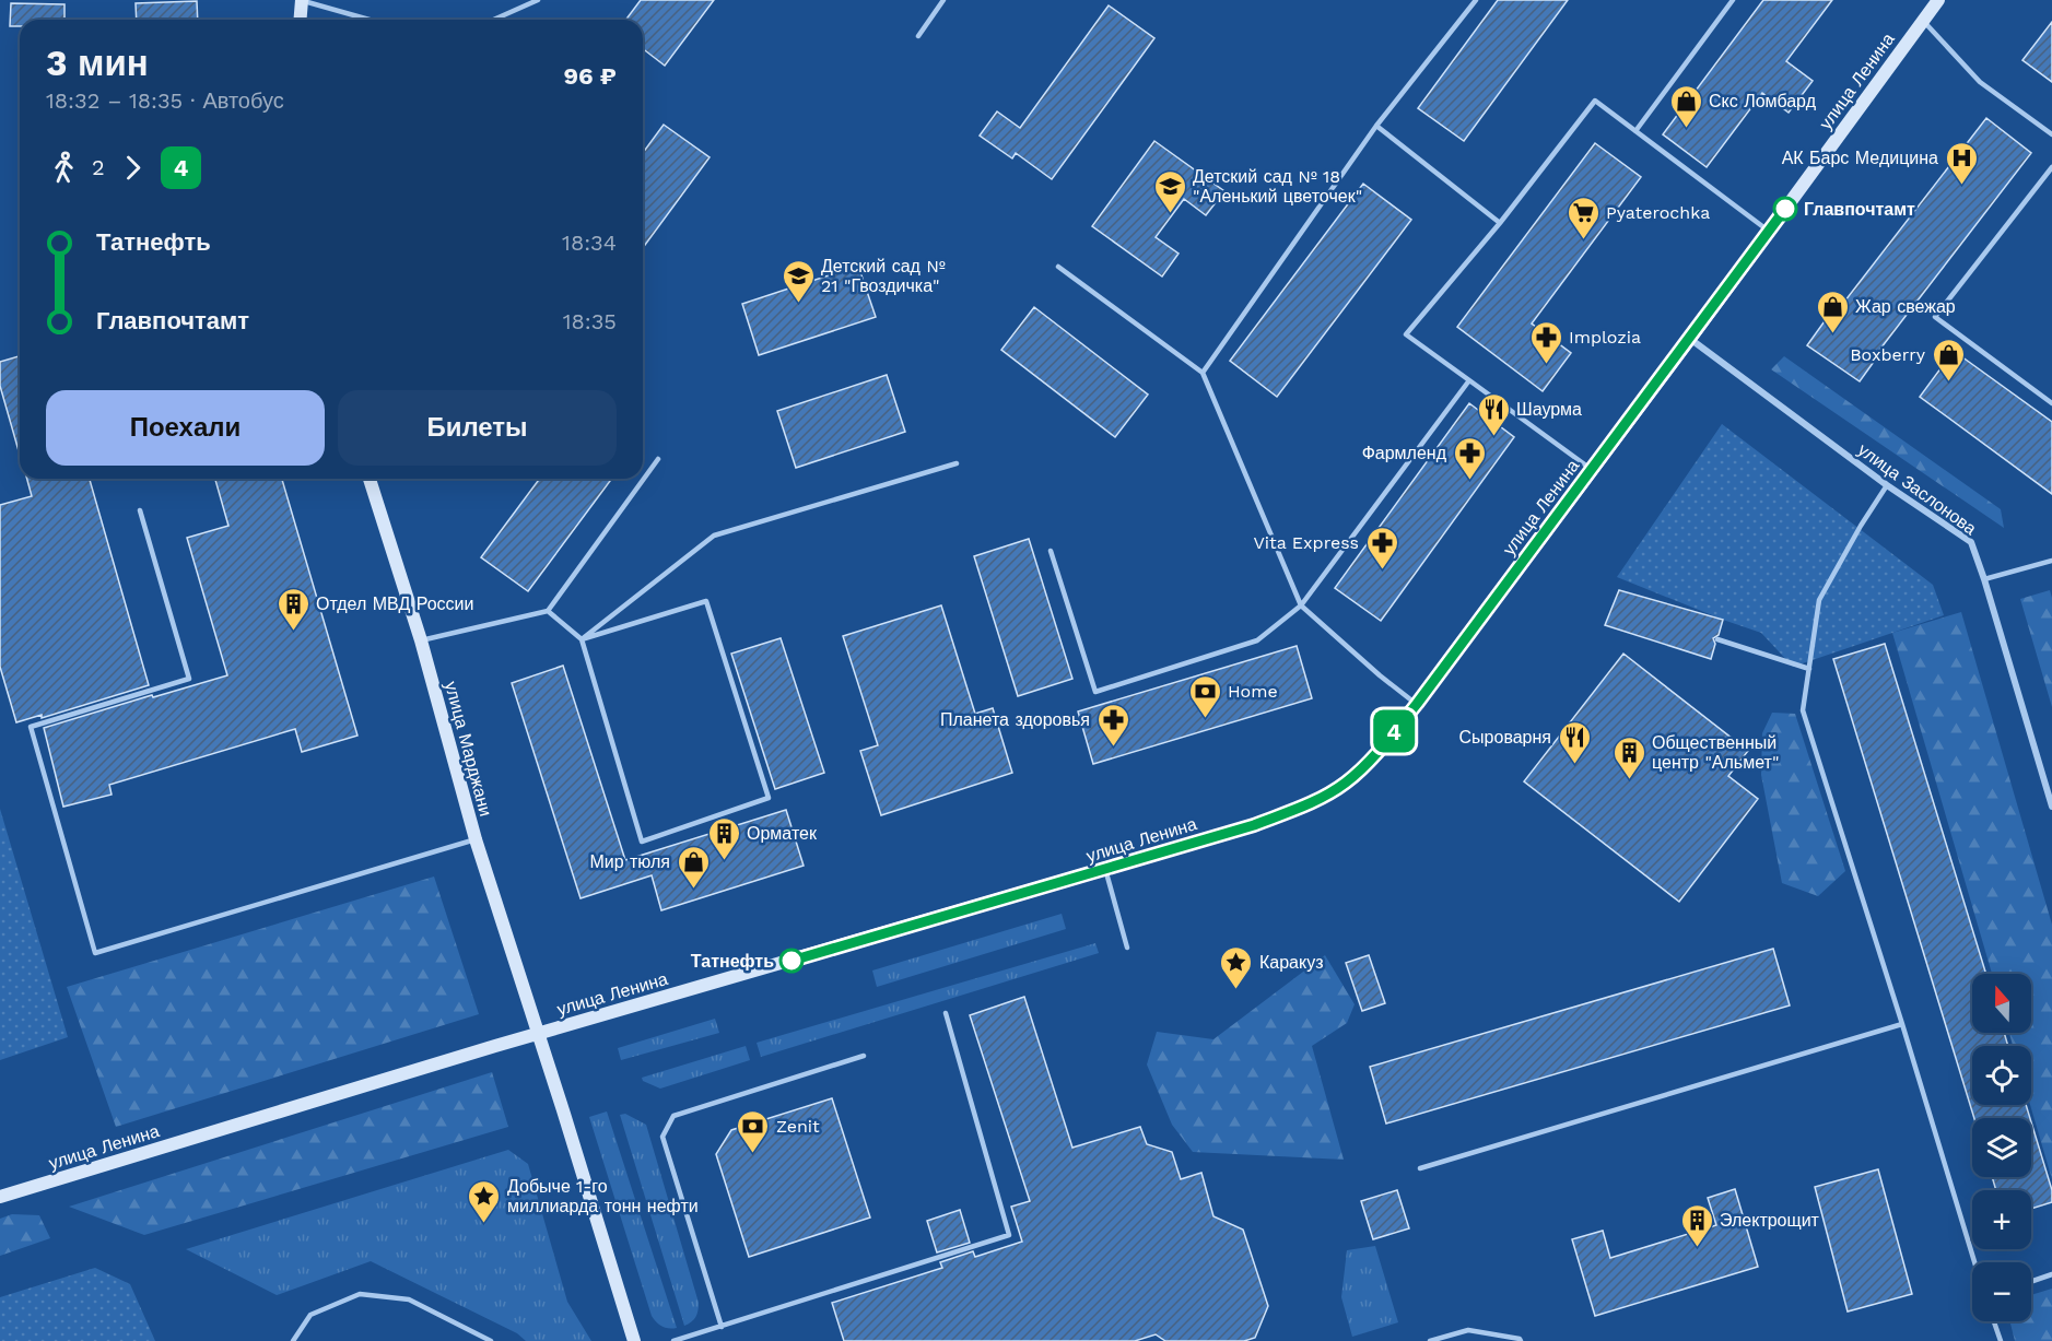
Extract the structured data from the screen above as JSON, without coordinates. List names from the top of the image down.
{
  "streets": {
    "main road": ["улица Ленина", "улица Марджани"],
    "street": ["улица Заслонова"]
  },
  "crossings": [
    ["улица Ленина", "улица Заслонова"],
    ["улица Ленина", "улица Марджани"]
  ],
  "places": {
    "shop": [
      "Скс Ломбард",
      "Жар свежар",
      "Boxberry",
      "Мир тюля"
    ],
    "hospital": ["АК Барс Медицина"],
    "other": ["Главпочтамт", "Татнефть"],
    "school or university": ["Детский сад № 18 \"Аленький цветочек\"", "Детский сад № 21 \"Гвоздичка\""],
    "supermarket": ["Pyaterochka"],
    "pharmacy": [
      "Implozia",
      "Фармленд",
      "Vita Express",
      "Планета здоровья"
    ],
    "restaurant": ["Шаурма", "Сыроварня"],
    "building": [
      "Отдел МВД России",
      "Общественный центр \"Альмет\"",
      "Орматек",
      "Электрощит"
    ],
    "bank": ["Home", "Zenit"],
    "place": ["Каракуз", "Добыче 1-го миллиарда тонн нефти"]
  },
  "lines": ["bus line 4"],
  "north": "top",
  "page": {
    "on_map": "4",
    "heading": ["3 мин", "18:32 – 18:35 · Автобус", "96 ₽"],
    "legs": ["2", "4"],
    "list": [
      {
        "name": "Татнефть",
        "value": "18:34"
      },
      {
        "name": "Главпочтамт",
        "value": "18:35"
      }
    ],
    "buttons": ["Поехали", "Билеты"],
    "map_buttons": ["+", "−"]
  }
}
